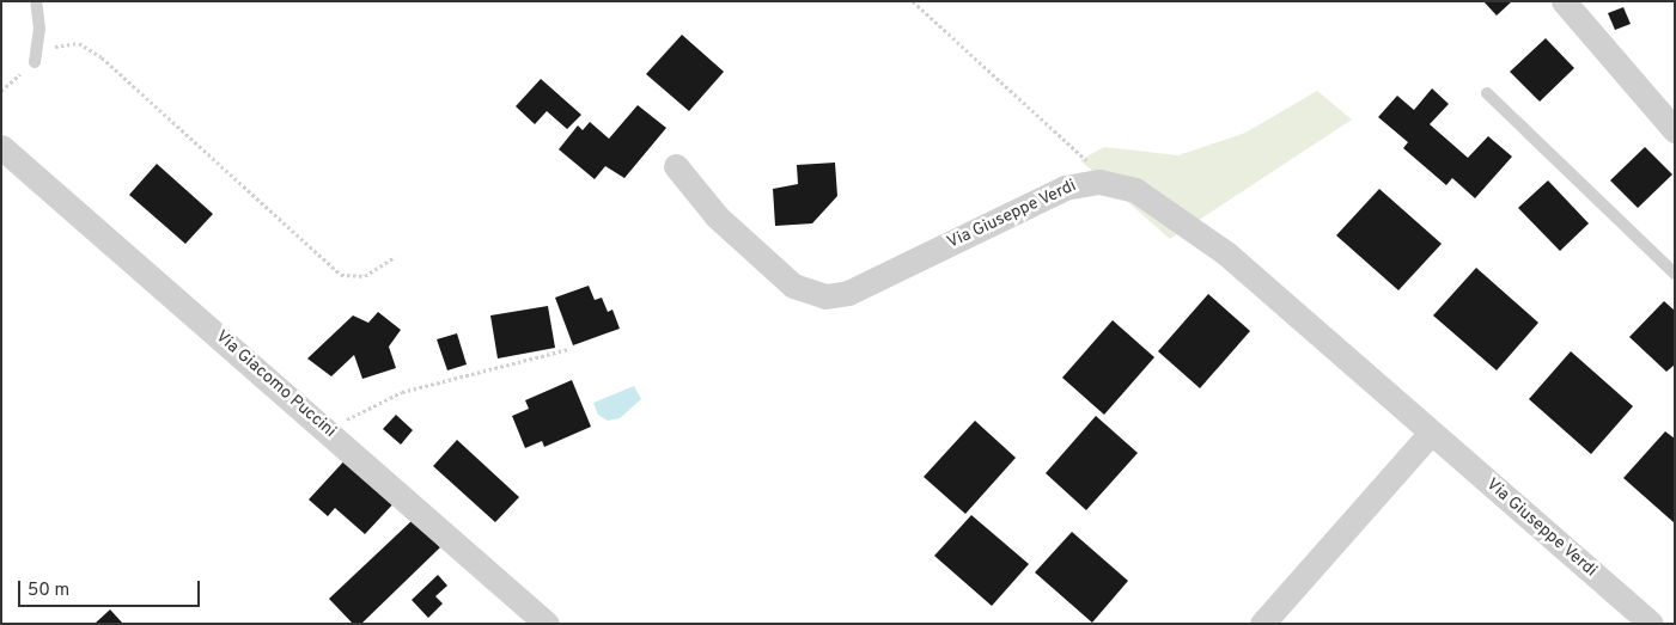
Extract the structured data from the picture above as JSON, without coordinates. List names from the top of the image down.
{
  "streets": {
    "street": ["Via Giuseppe Verdi", "Via Giacomo Puccini"]
  },
  "scale_bar": "50 m"
}
